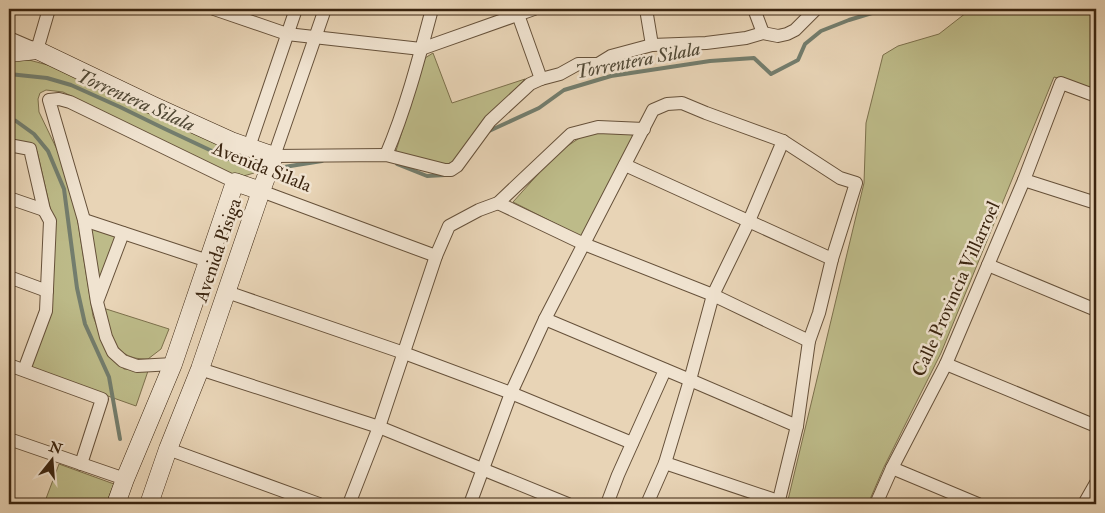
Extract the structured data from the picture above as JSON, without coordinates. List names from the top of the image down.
{
  "streets": {
    "street": ["Avenida Silala", "Avenida Pisiga", "Calle Provincia Villarroel"]
  },
  "crossings": [
    ["Avenida Silala", "Avenida Pisiga"]
  ],
  "water": ["Torrentera Silala"],
  "north": "top"
}
